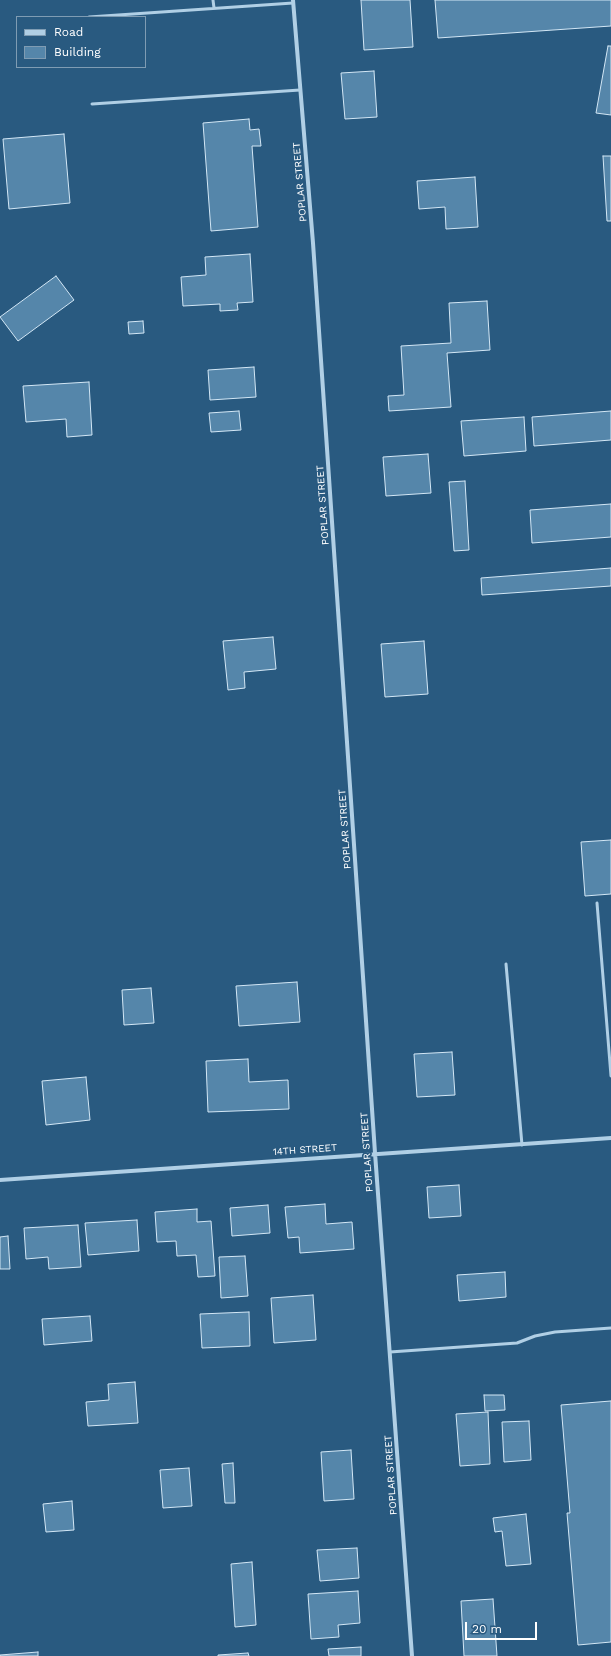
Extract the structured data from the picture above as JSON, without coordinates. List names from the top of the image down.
{
  "streets": {
    "street": ["POPLAR STREET", "14TH STREET"]
  },
  "crossings": [
    ["POPLAR STREET", "14TH STREET"]
  ],
  "legend": ["Road", "Building"],
  "scale_bar": "20 m"
}
